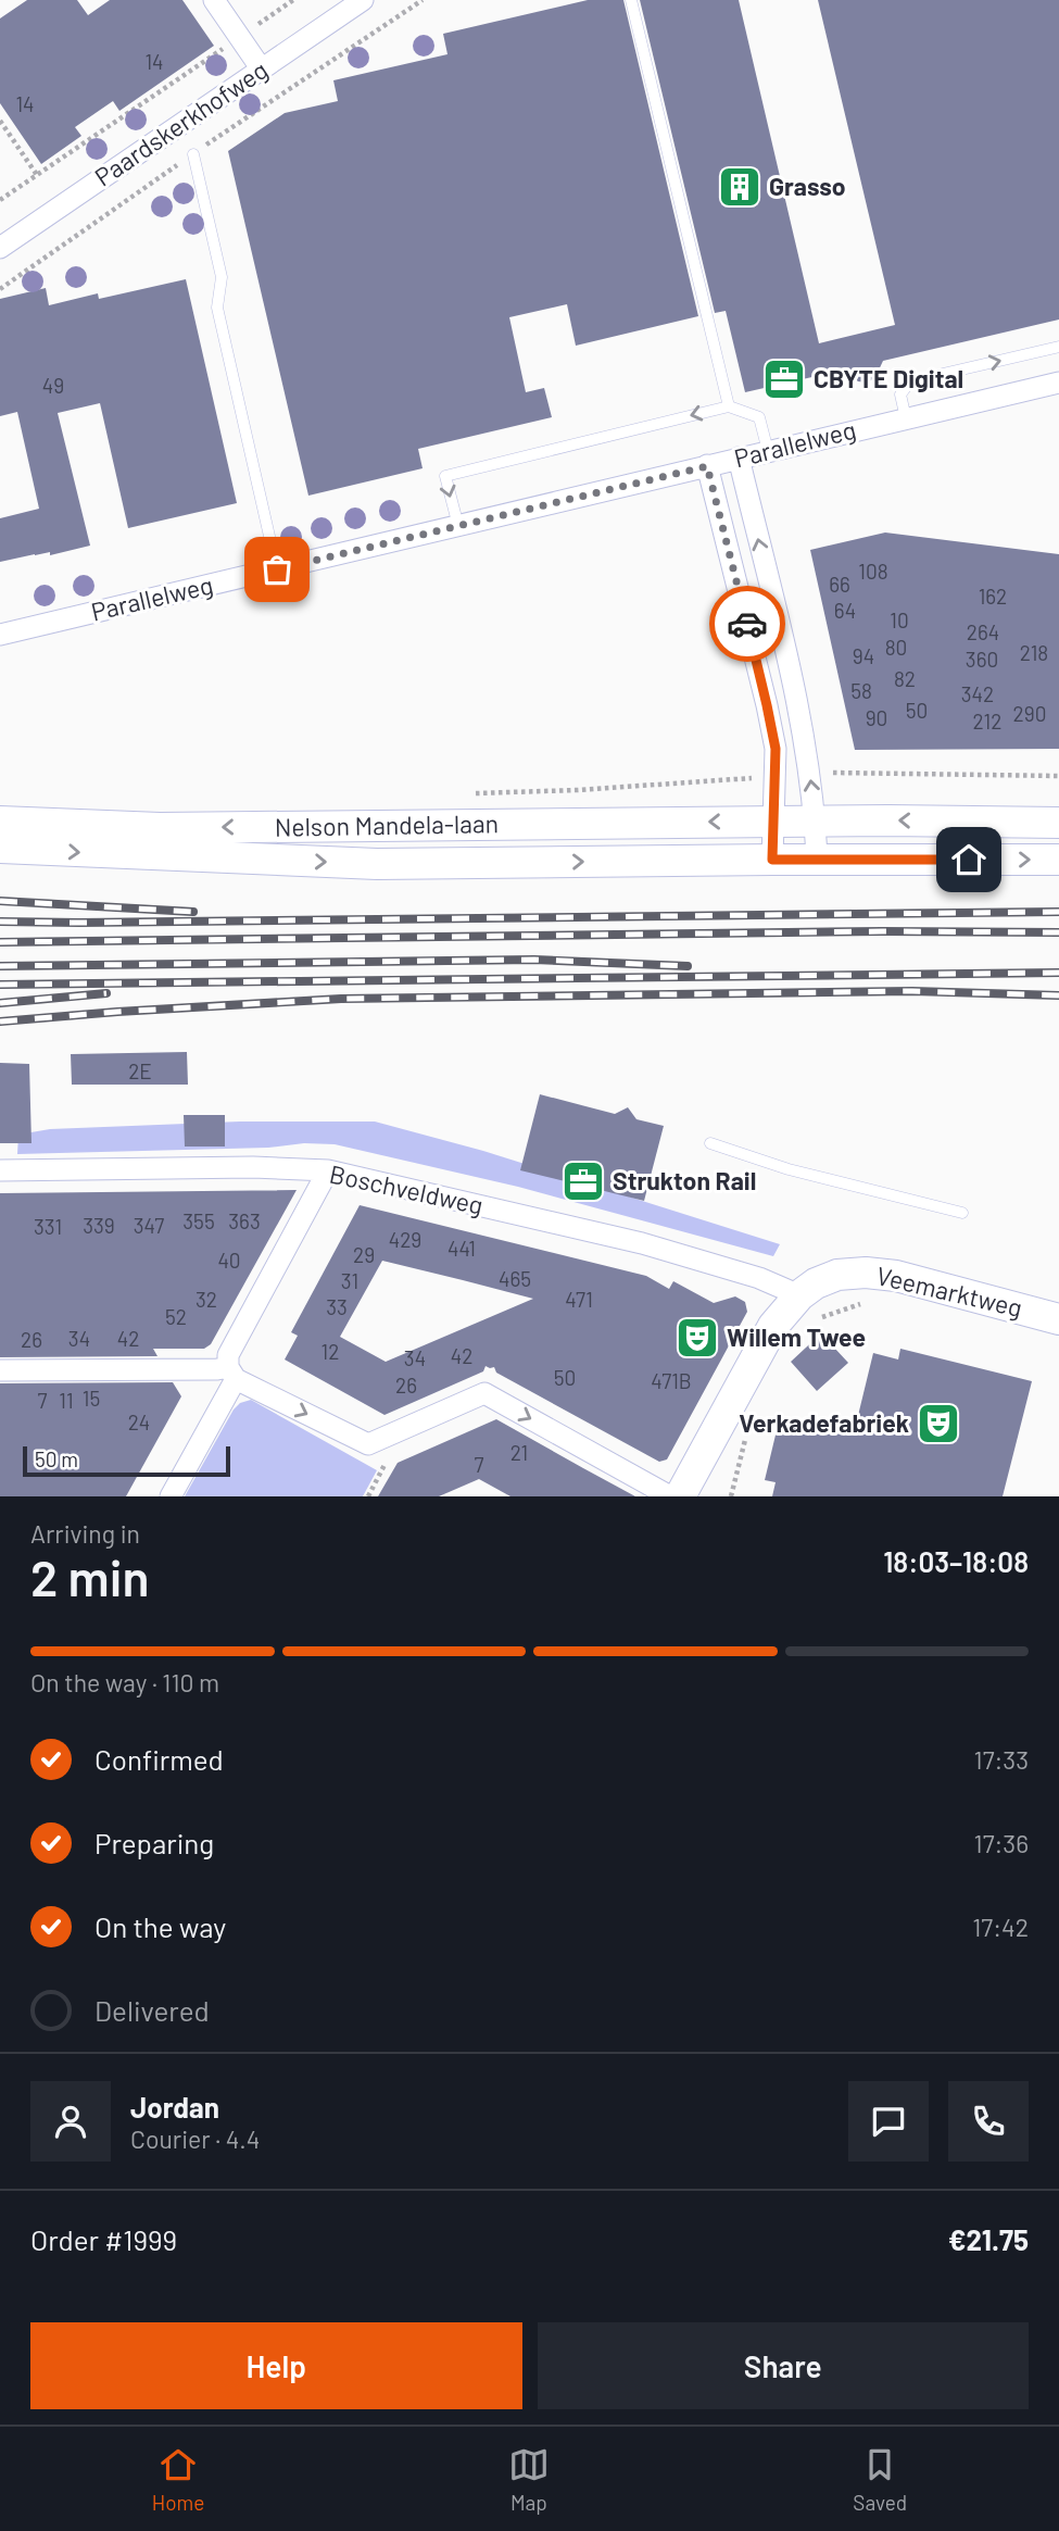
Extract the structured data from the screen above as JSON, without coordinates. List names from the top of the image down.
{
  "streets": {
    "main road": ["Nelson Mandela-laan", "Veemarktweg"],
    "street": ["Paardskerkhofweg", "Parallelweg", "Boschveldweg"]
  },
  "crossings": [
    ["Boschveldweg", "Veemarktweg"]
  ],
  "places": {
    "building": ["Grasso"],
    "office": ["CBYTE Digital", "Strukton Rail"],
    "theatre": ["Willem Twee", "Verkadefabriek"]
  },
  "house_numbers": [
    "14",
    "14",
    "49",
    "108",
    "66",
    "162",
    "64",
    "10",
    "264",
    "80",
    "218",
    "94",
    "360",
    "82",
    "58",
    "342",
    "50",
    "290",
    "90",
    "212",
    "2E",
    "355",
    "363",
    "339",
    "347",
    "331",
    "429",
    "441",
    "29",
    "40",
    "465",
    "31",
    "32",
    "471",
    "33",
    "52",
    "34",
    "42",
    "26",
    "12",
    "42",
    "34",
    "50",
    "471B",
    "26",
    "15",
    "7",
    "11",
    "24",
    "21",
    "7"
  ],
  "scale_bar": "50 m",
  "page": {
    "scale": "50 m",
    "heading": ["2 min", "Arriving in", "18:03–18:08"],
    "panel": [
      "Jordan",
      "Courier · 4.4",
      "Order #1999",
      "€21.75"
    ],
    "bar": "On the way · 110 m",
    "list": [
      ["Confirmed", "17:33"],
      ["Preparing", "17:36"],
      ["On the way", "17:42"],
      "Delivered"
    ],
    "buttons": ["Help", "Share"],
    "tabs": ["Home", "Map", "Saved"]
  }
}
